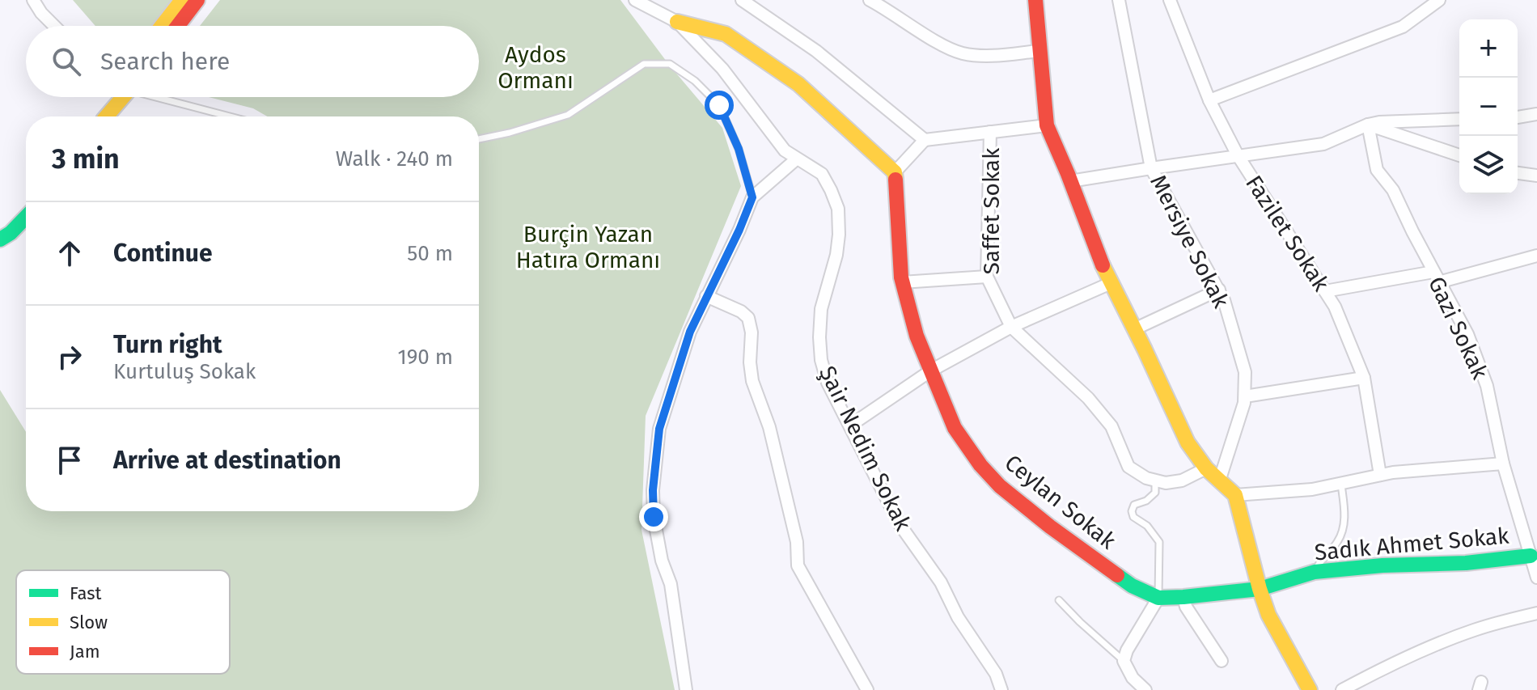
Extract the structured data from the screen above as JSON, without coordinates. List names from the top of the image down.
{
  "streets": {
    "street": [
      "Saffet Sokak",
      "Fazilet Sokak",
      "Mersiye Sokak",
      "Gazi Sokak",
      "Şair Nedim Sokak",
      "Ceylan Sokak",
      "Sadık Ahmet Sokak"
    ]
  },
  "crossings": [
    ["Gazi Sokak", "Sadık Ahmet Sokak"],
    ["Ceylan Sokak", "Sadık Ahmet Sokak"]
  ],
  "parks": ["Aydos Ormanı", "Burçin Yazan Hatıra Ormanı"],
  "legend": ["Fast", "Slow", "Jam"],
  "page": {
    "map_buttons": ["+", "−"],
    "search": "Search here",
    "heading": ["3 min", "Walk · 240 m"],
    "list": [
      ["Continue", "50 m"],
      ["Turn right", "Kurtuluş Sokak", "190 m"],
      "Arrive at destination"
    ]
  }
}
